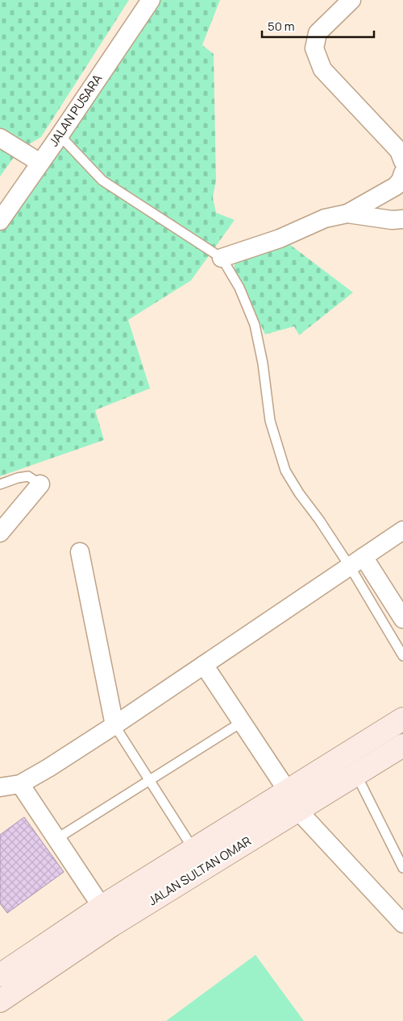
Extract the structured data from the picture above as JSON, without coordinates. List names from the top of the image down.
{
  "streets": {
    "main road": ["JALAN SULTAN OMAR"],
    "street": ["JALAN PUSARA"]
  },
  "scale_bar": "50 m"
}
